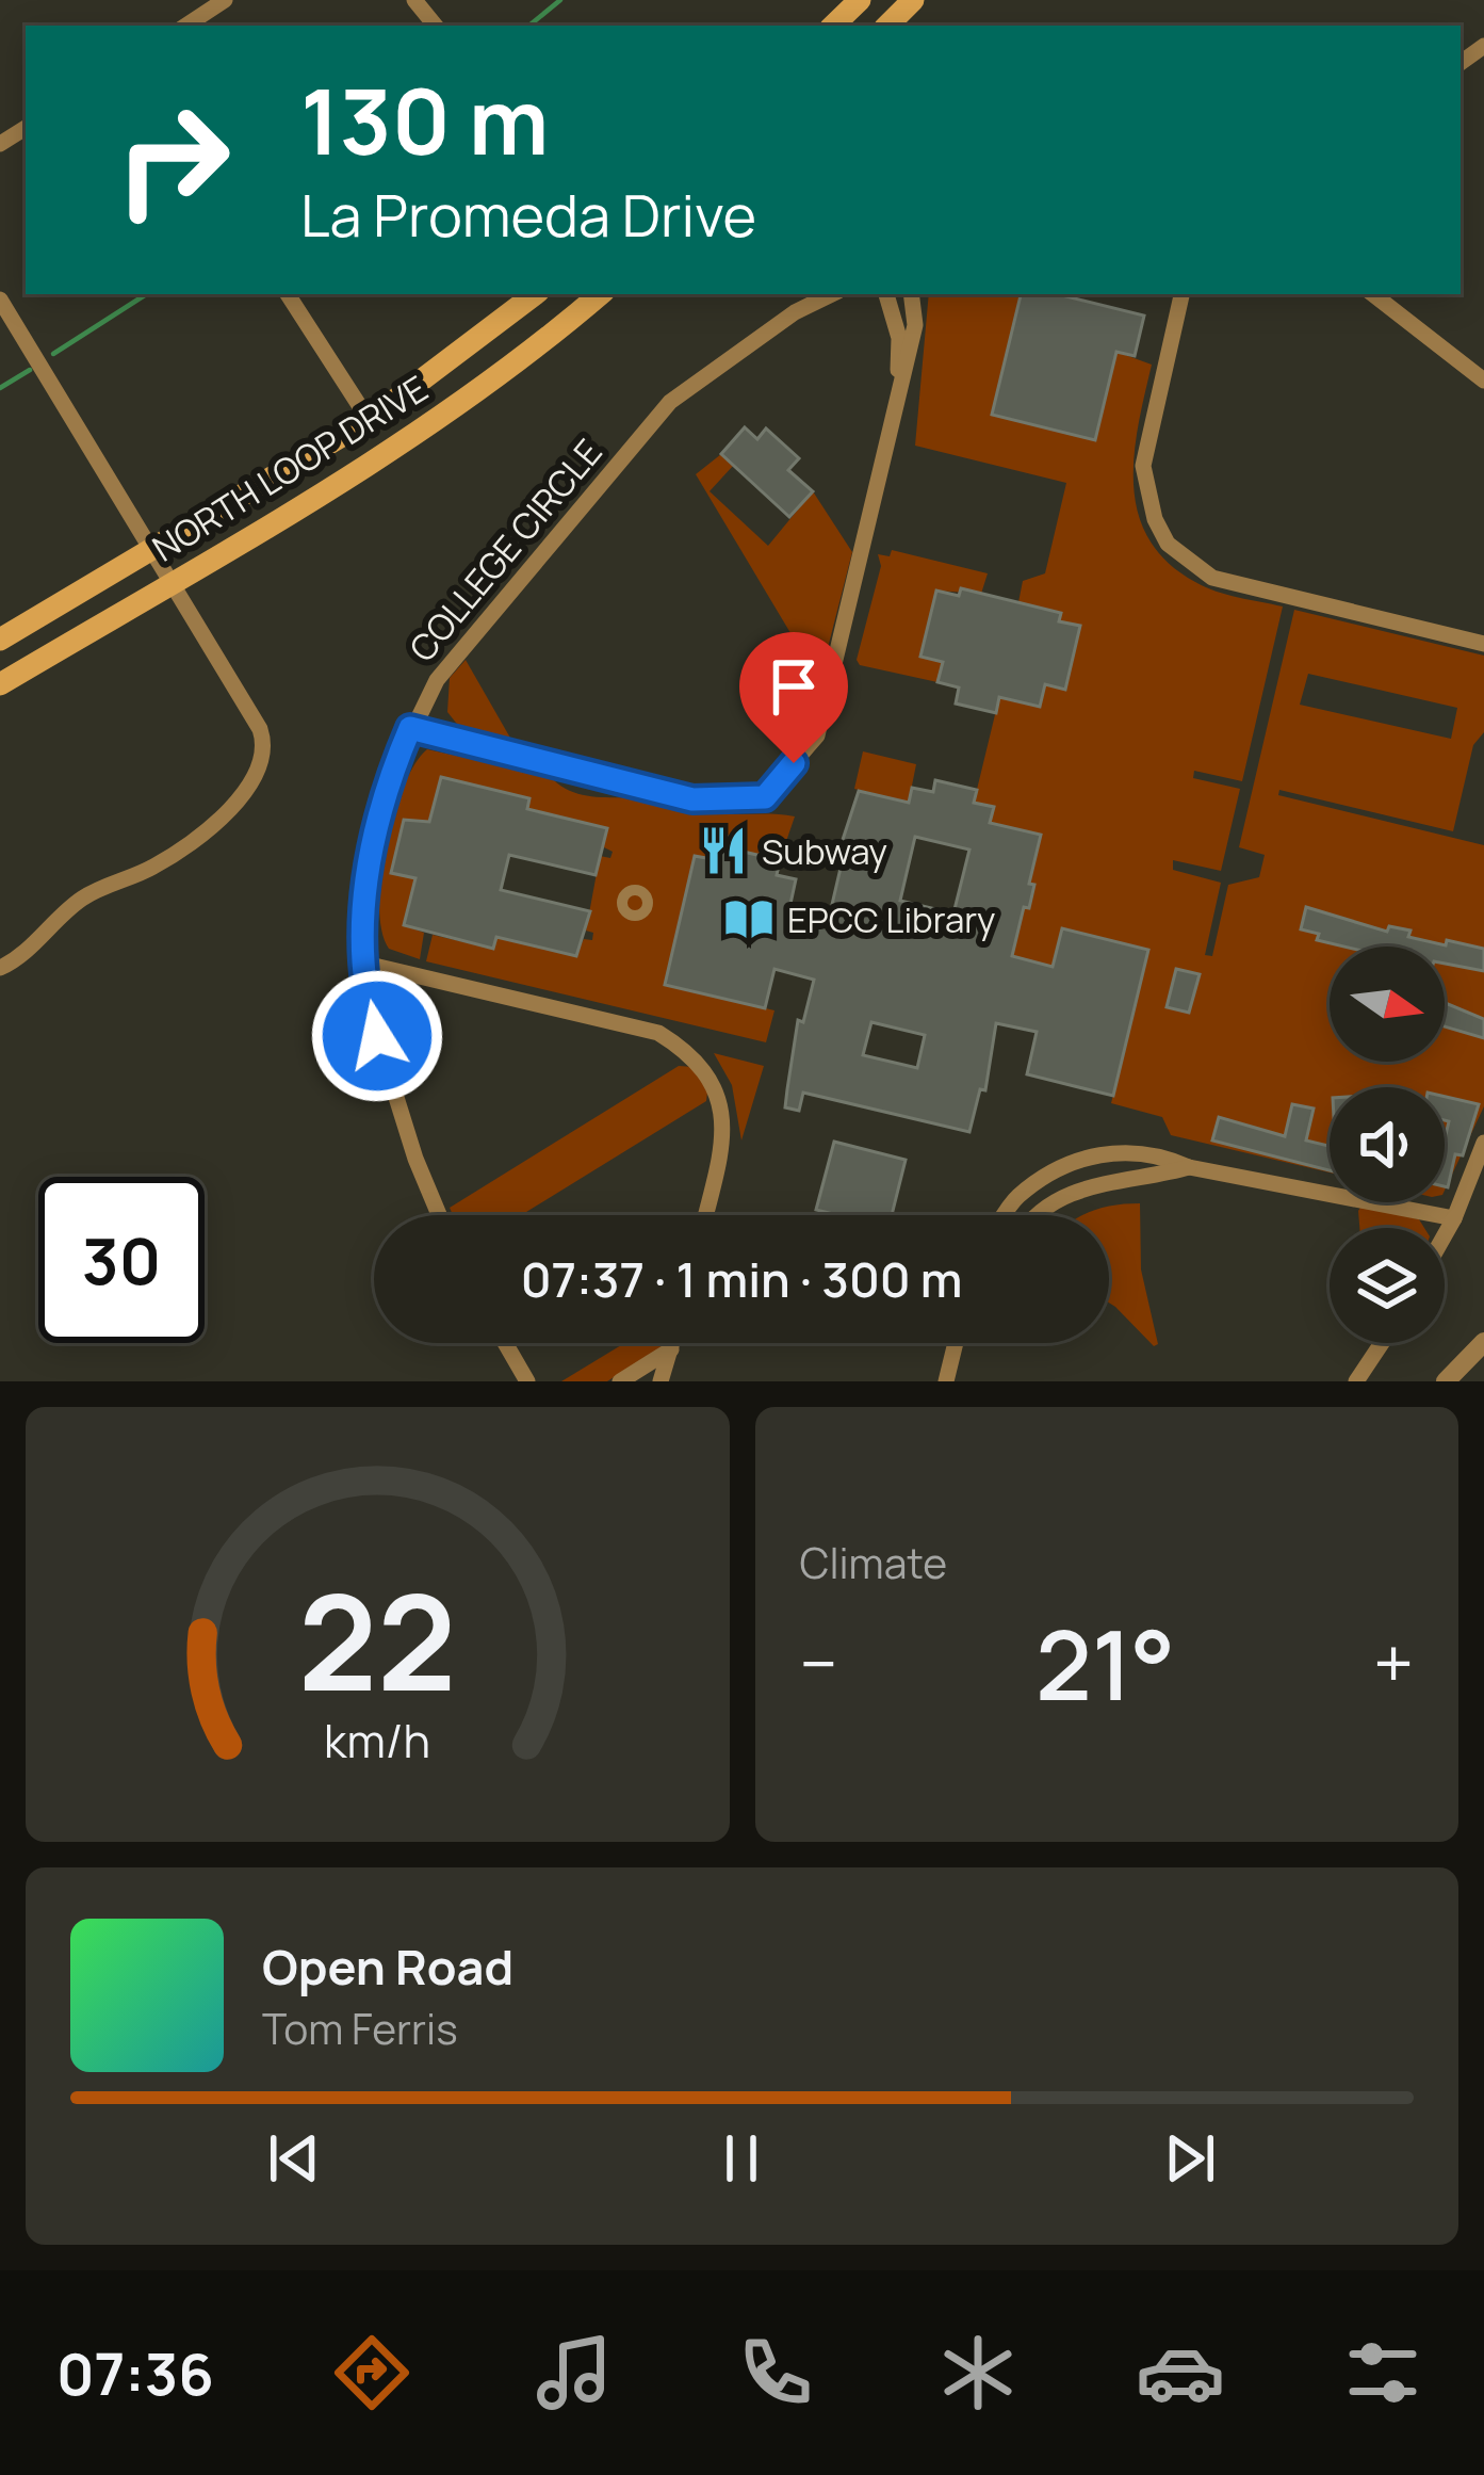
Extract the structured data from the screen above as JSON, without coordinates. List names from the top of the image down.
{
  "streets": {
    "main road": ["NORTH LOOP DRIVE"],
    "street": ["COLLEGE CIRCLE"]
  },
  "places": {
    "restaurant": ["Subway"],
    "library": ["EPCC Library"]
  },
  "north": "right",
  "page": {
    "turn": ["130 m", "La Promeda Drive"],
    "limit": "30",
    "trip": "07:37 · 1 min · 300 m",
    "tile": "Climate",
    "heat": ["−", "21°", "+"],
    "song": ["Open Road", "Tom Ferris"],
    "tabs": "07:36",
    "gauge": ["22", "km/h"]
  }
}
